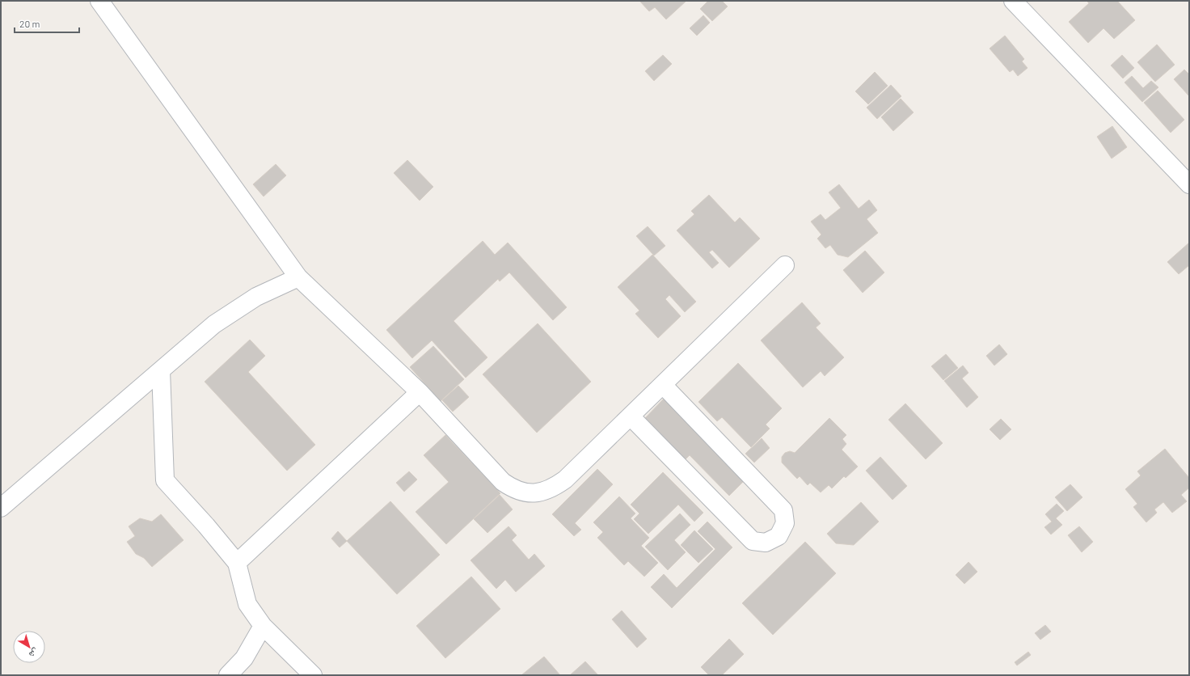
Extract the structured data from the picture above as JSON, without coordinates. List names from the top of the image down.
{
  "scale_bar": "20 m",
  "north": "bottom right"
}
